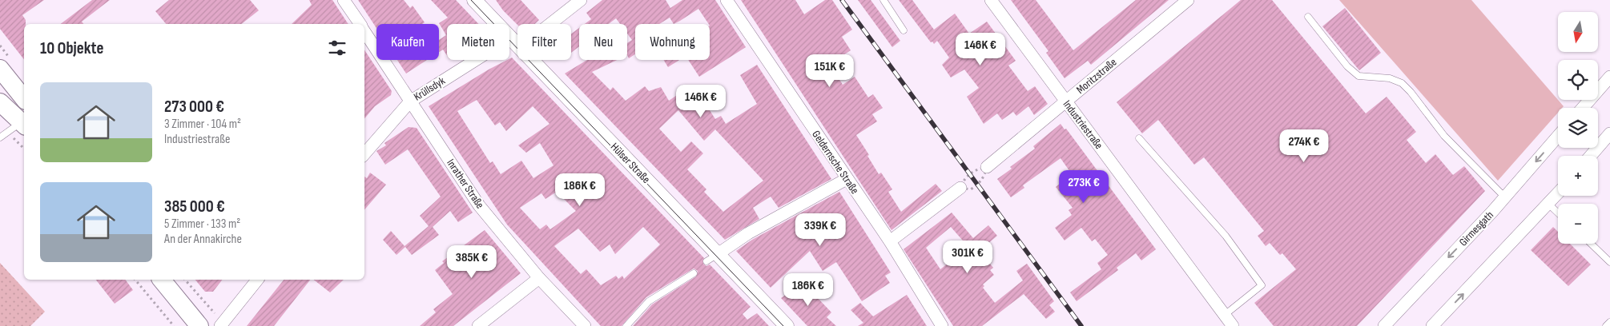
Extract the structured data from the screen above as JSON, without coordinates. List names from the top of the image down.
{
  "streets": {
    "street": [
      "Moritzstraße",
      "Krüllsdyk",
      "Industriestraße",
      "Geldernsche Straße",
      "Hülser Straße",
      "Inrather Straße",
      "Girmesgath"
    ]
  },
  "crossings": [
    ["Moritzstraße", "Industriestraße"],
    ["Krüllsdyk", "Hülser Straße"],
    ["Krüllsdyk", "Inrather Straße"]
  ],
  "north": "bottom",
  "page": {
    "map_buttons": ["+", "−"],
    "chip": [
      "Kaufen",
      "Mieten",
      "Filter",
      "Neu",
      "Wohnung"
    ],
    "heading": "10 Objekte",
    "price": [
      "146K €",
      "151K €",
      "146K €",
      "274K €",
      "273K €",
      "186K €",
      "339K €",
      "301K €",
      "385K €",
      "186K €"
    ],
    "list": [
      {
        "name": "273 000 €",
        "note": "3 Zimmer · 104 m² · Industriestraße"
      },
      {
        "name": "385 000 €",
        "note": "5 Zimmer · 133 m² · An der Annakirche"
      }
    ]
  }
}
